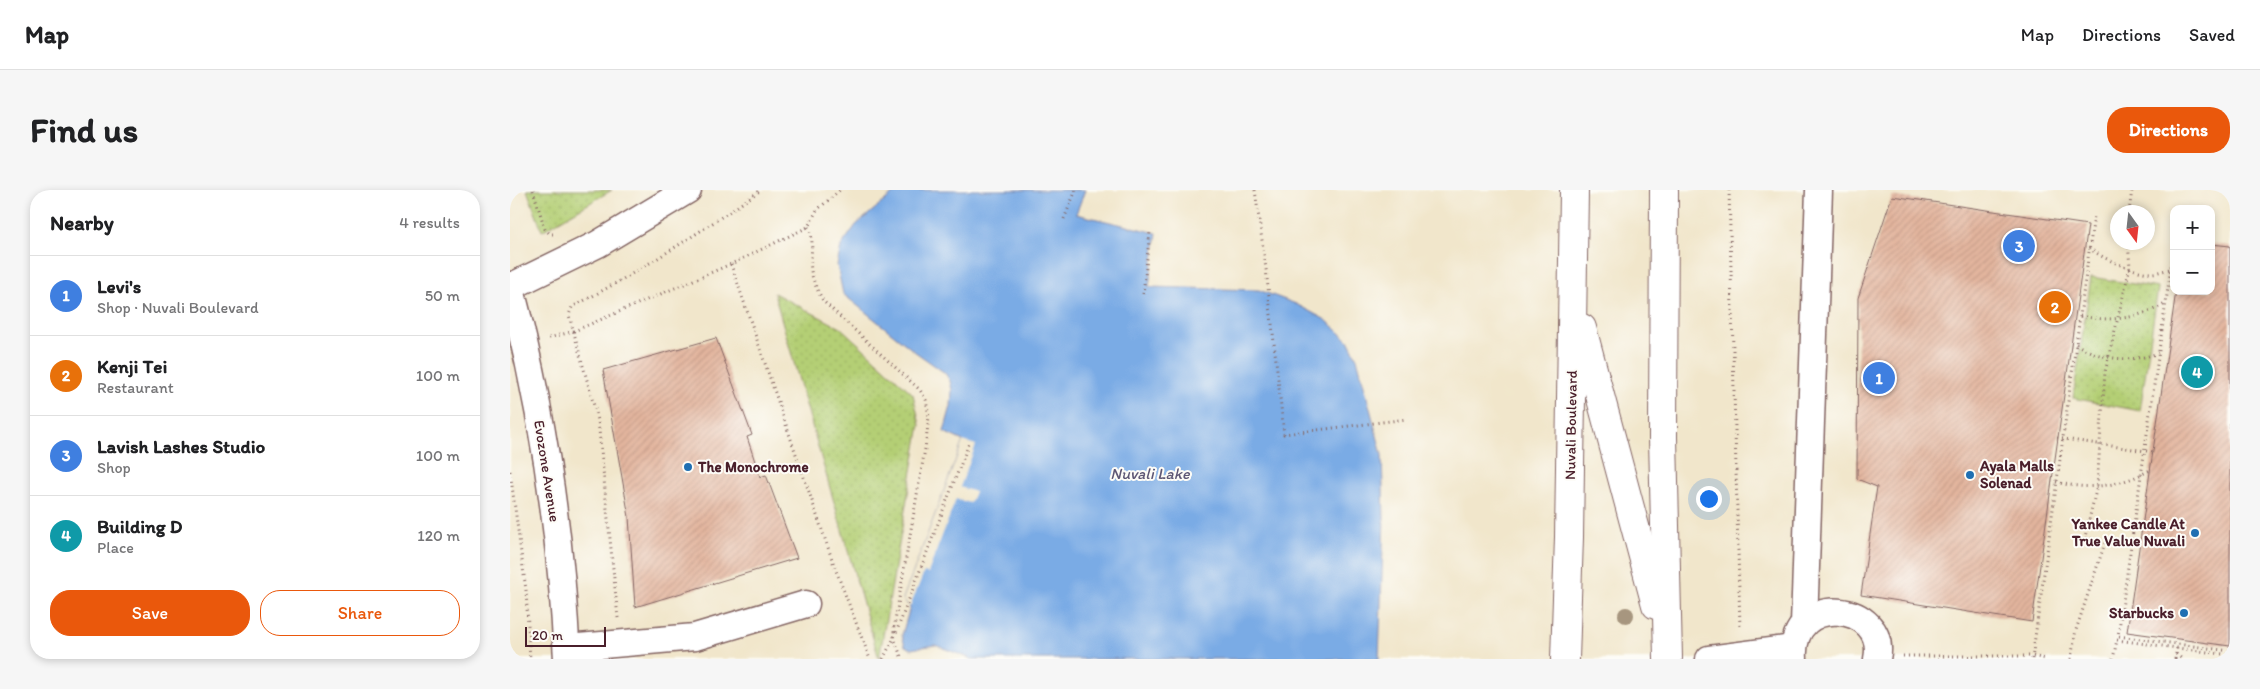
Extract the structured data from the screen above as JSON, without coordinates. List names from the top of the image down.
{
  "streets": {
    "main road": ["Nuvali Boulevard"],
    "street": ["Evozone Avenue"]
  },
  "water": ["Nuvali Lake"],
  "places": [
    "The Monochrome",
    "Ayala Malls Solenad",
    "Yankee Candle At True Value Nuvali",
    "Starbucks"
  ],
  "scale_bar": "20 m",
  "north": "bottom",
  "page": {
    "header": "Map",
    "nav": ["Map", "Directions", "Saved"],
    "buttons": [
      "Directions",
      ["Save", "Share"]
    ],
    "title": "Find us",
    "heading": ["Nearby", "4 results"],
    "map_buttons": ["+", "−"],
    "pins": [
      "3",
      "2",
      "4",
      "1"
    ],
    "list": [
      {
        "mark": "1",
        "name": "Levi's",
        "note": "Shop · Nuvali Boulevard",
        "value": "50 m"
      },
      {
        "mark": "2",
        "name": "Kenji Tei",
        "note": "Restaurant",
        "value": "100 m"
      },
      {
        "mark": "3",
        "name": "Lavish Lashes Studio",
        "note": "Shop",
        "value": "100 m"
      },
      {
        "mark": "4",
        "name": "Building D",
        "note": "Place",
        "value": "120 m"
      }
    ],
    "scale": "20 m"
  }
}
